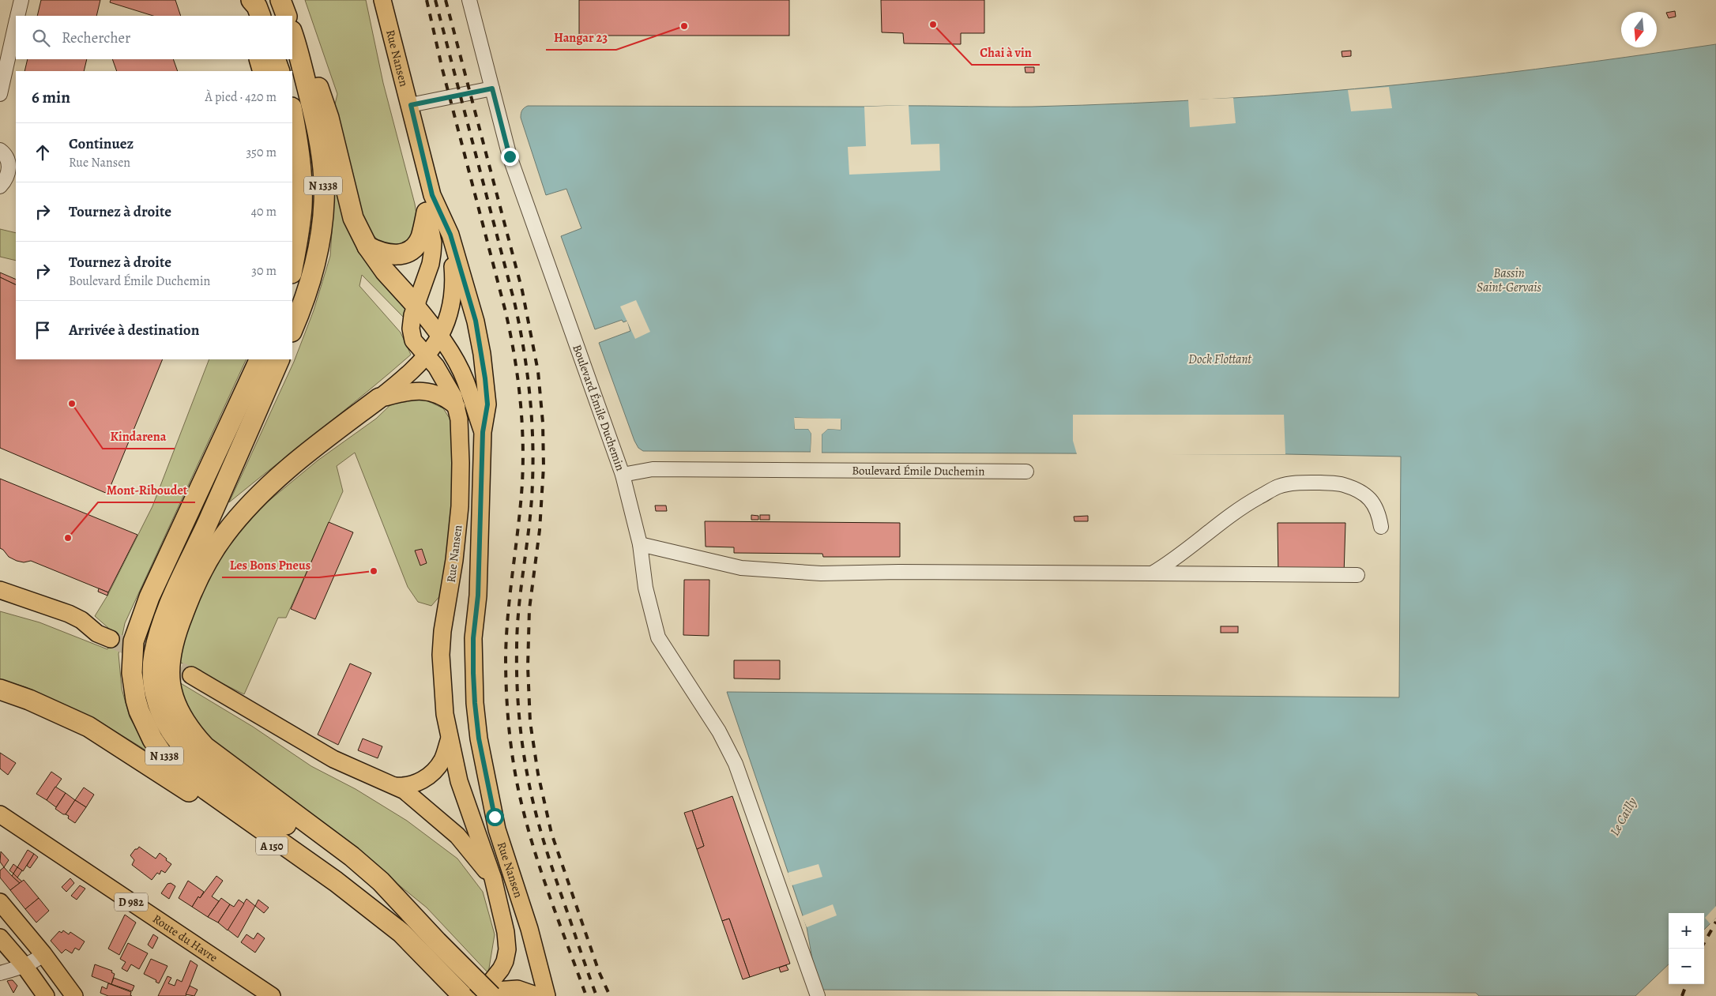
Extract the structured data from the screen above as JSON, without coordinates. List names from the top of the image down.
{
  "streets": {
    "highway": ["N 1338", "A 150"],
    "main road": ["Rue Nansen", "D 982", "Route du Havre"],
    "street": ["Boulevard Émile Duchemin"]
  },
  "crossings": [
    ["Rue Nansen", "A 150"],
    ["N 1338", "A 150"]
  ],
  "water": ["Bassin Saint-Gervais", "Dock Flottant", "Le Cailly"],
  "places": [
    "Chai à vin",
    "Hangar 23",
    "Kindarena",
    "Mont-Riboudet",
    "Les Bons Pneus"
  ],
  "north": "bottom",
  "page": {
    "search": "Rechercher",
    "heading": ["6 min", "À pied · 420 m"],
    "list": [
      ["Continuez", "Rue Nansen", "350 m"],
      ["Tournez à droite", "40 m"],
      ["Tournez à droite", "Boulevard Émile Duchemin", "30 m"],
      "Arrivée à destination"
    ],
    "map_buttons": ["+", "−"]
  }
}
